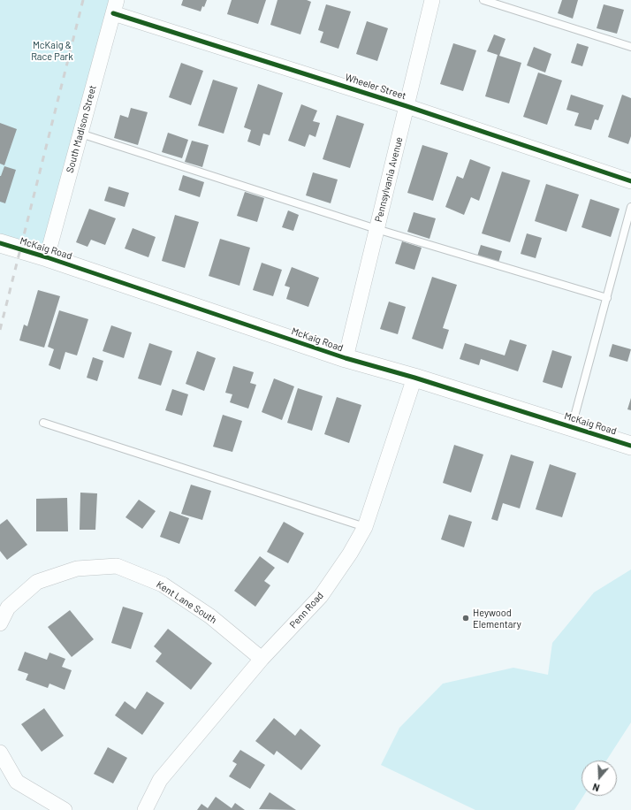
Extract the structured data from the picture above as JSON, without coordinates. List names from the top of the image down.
{
  "streets": {
    "street": [
      "Wheeler Street",
      "South Madison Street",
      "Pennsylvania Avenue",
      "McKaig Road",
      "Kent Lane South",
      "Penn Road"
    ]
  },
  "crossings": [
    ["Wheeler Street", "South Madison Street"],
    ["Wheeler Street", "Pennsylvania Avenue"],
    ["South Madison Street", "McKaig Road"],
    ["Pennsylvania Avenue", "McKaig Road"],
    ["McKaig Road", "Penn Road"],
    ["Kent Lane South", "Penn Road"]
  ],
  "parks": ["McKaig & Race Park"],
  "places": ["Heywood Elementary"],
  "north": "bottom"
}
